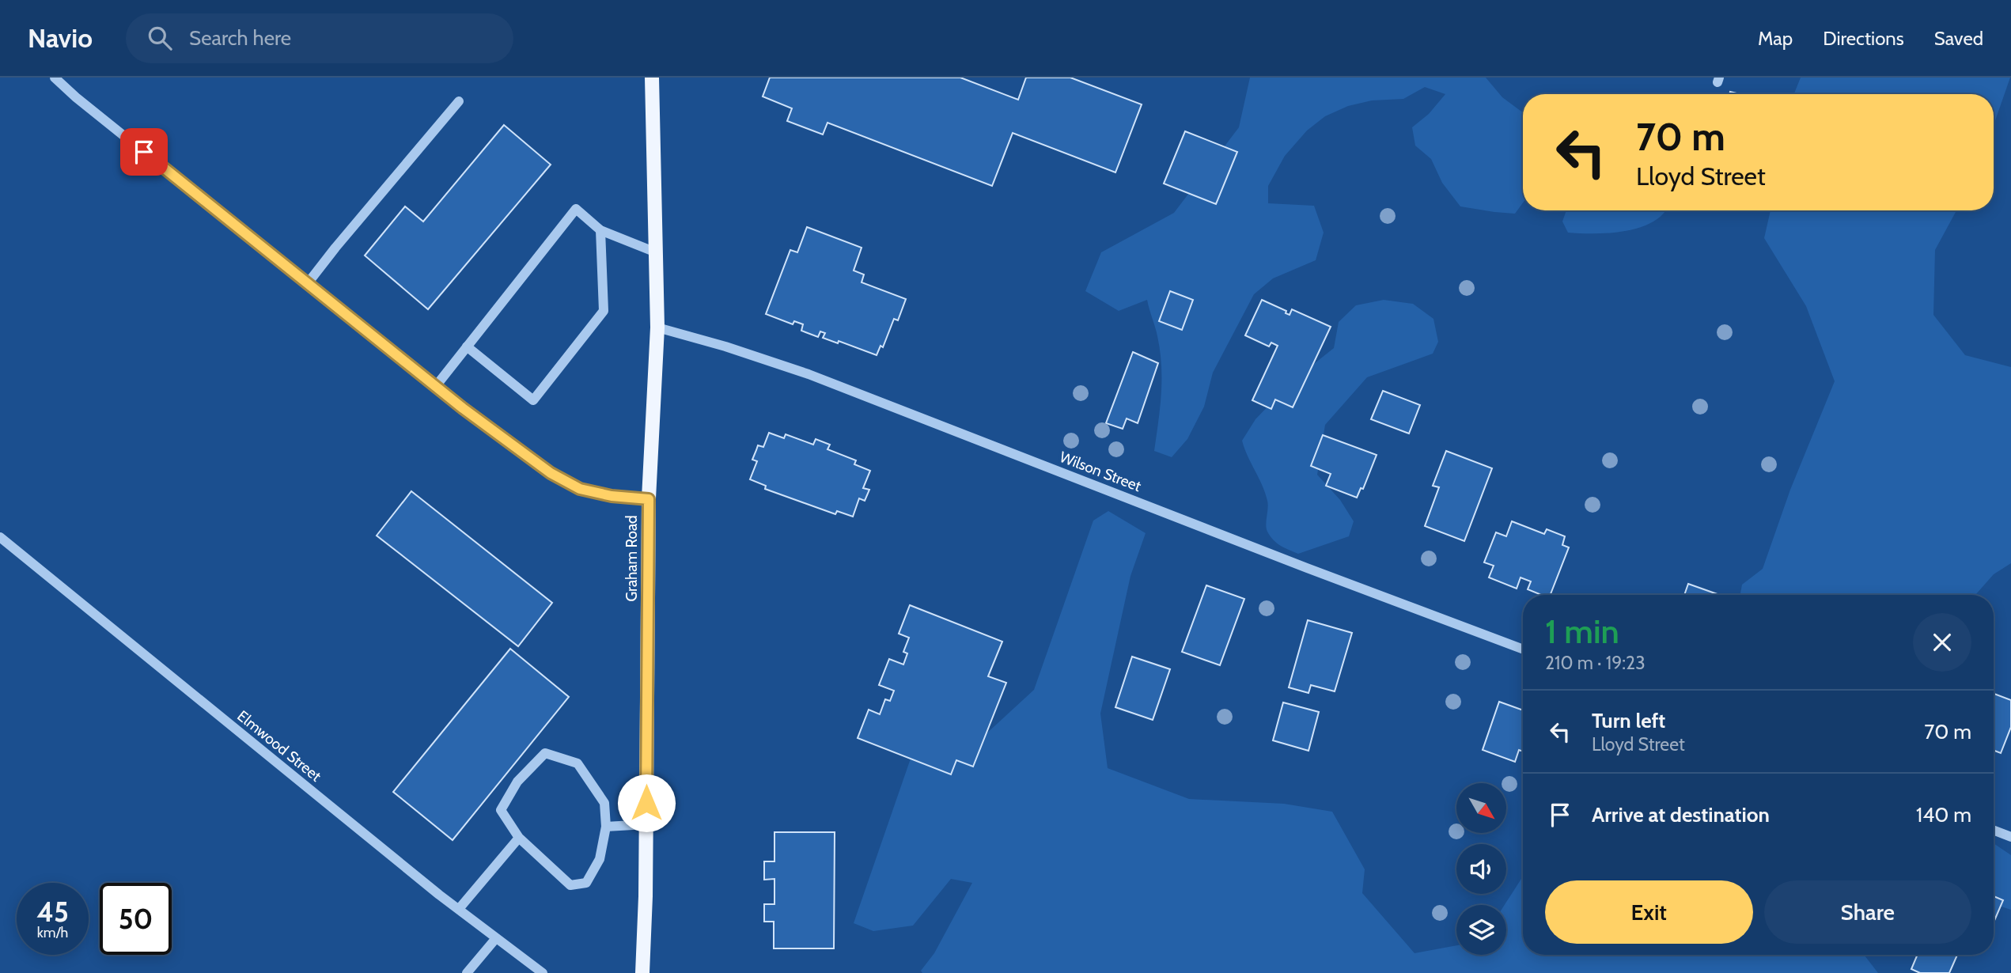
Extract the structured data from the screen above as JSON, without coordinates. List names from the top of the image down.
{
  "streets": {
    "main road": ["Graham Road"],
    "street": ["Wilson Street", "Elmwood Street"]
  },
  "crossings": [
    ["Wilson Street", "Graham Road"]
  ],
  "north": "bottom right",
  "page": {
    "header": "Navio",
    "search": "Search here",
    "nav": ["Map", "Directions", "Saved"],
    "turn": ["70 m", "Lloyd Street"],
    "heading": ["1 min", "210 m · 19:23"],
    "list": [
      {
        "name": "Turn left",
        "note": "Lloyd Street",
        "value": "70 m"
      },
      {
        "name": "Arrive at destination",
        "value": "140 m"
      }
    ],
    "buttons": ["Exit", "Share"],
    "speed": "45 km/h",
    "limit": "50"
  }
}
